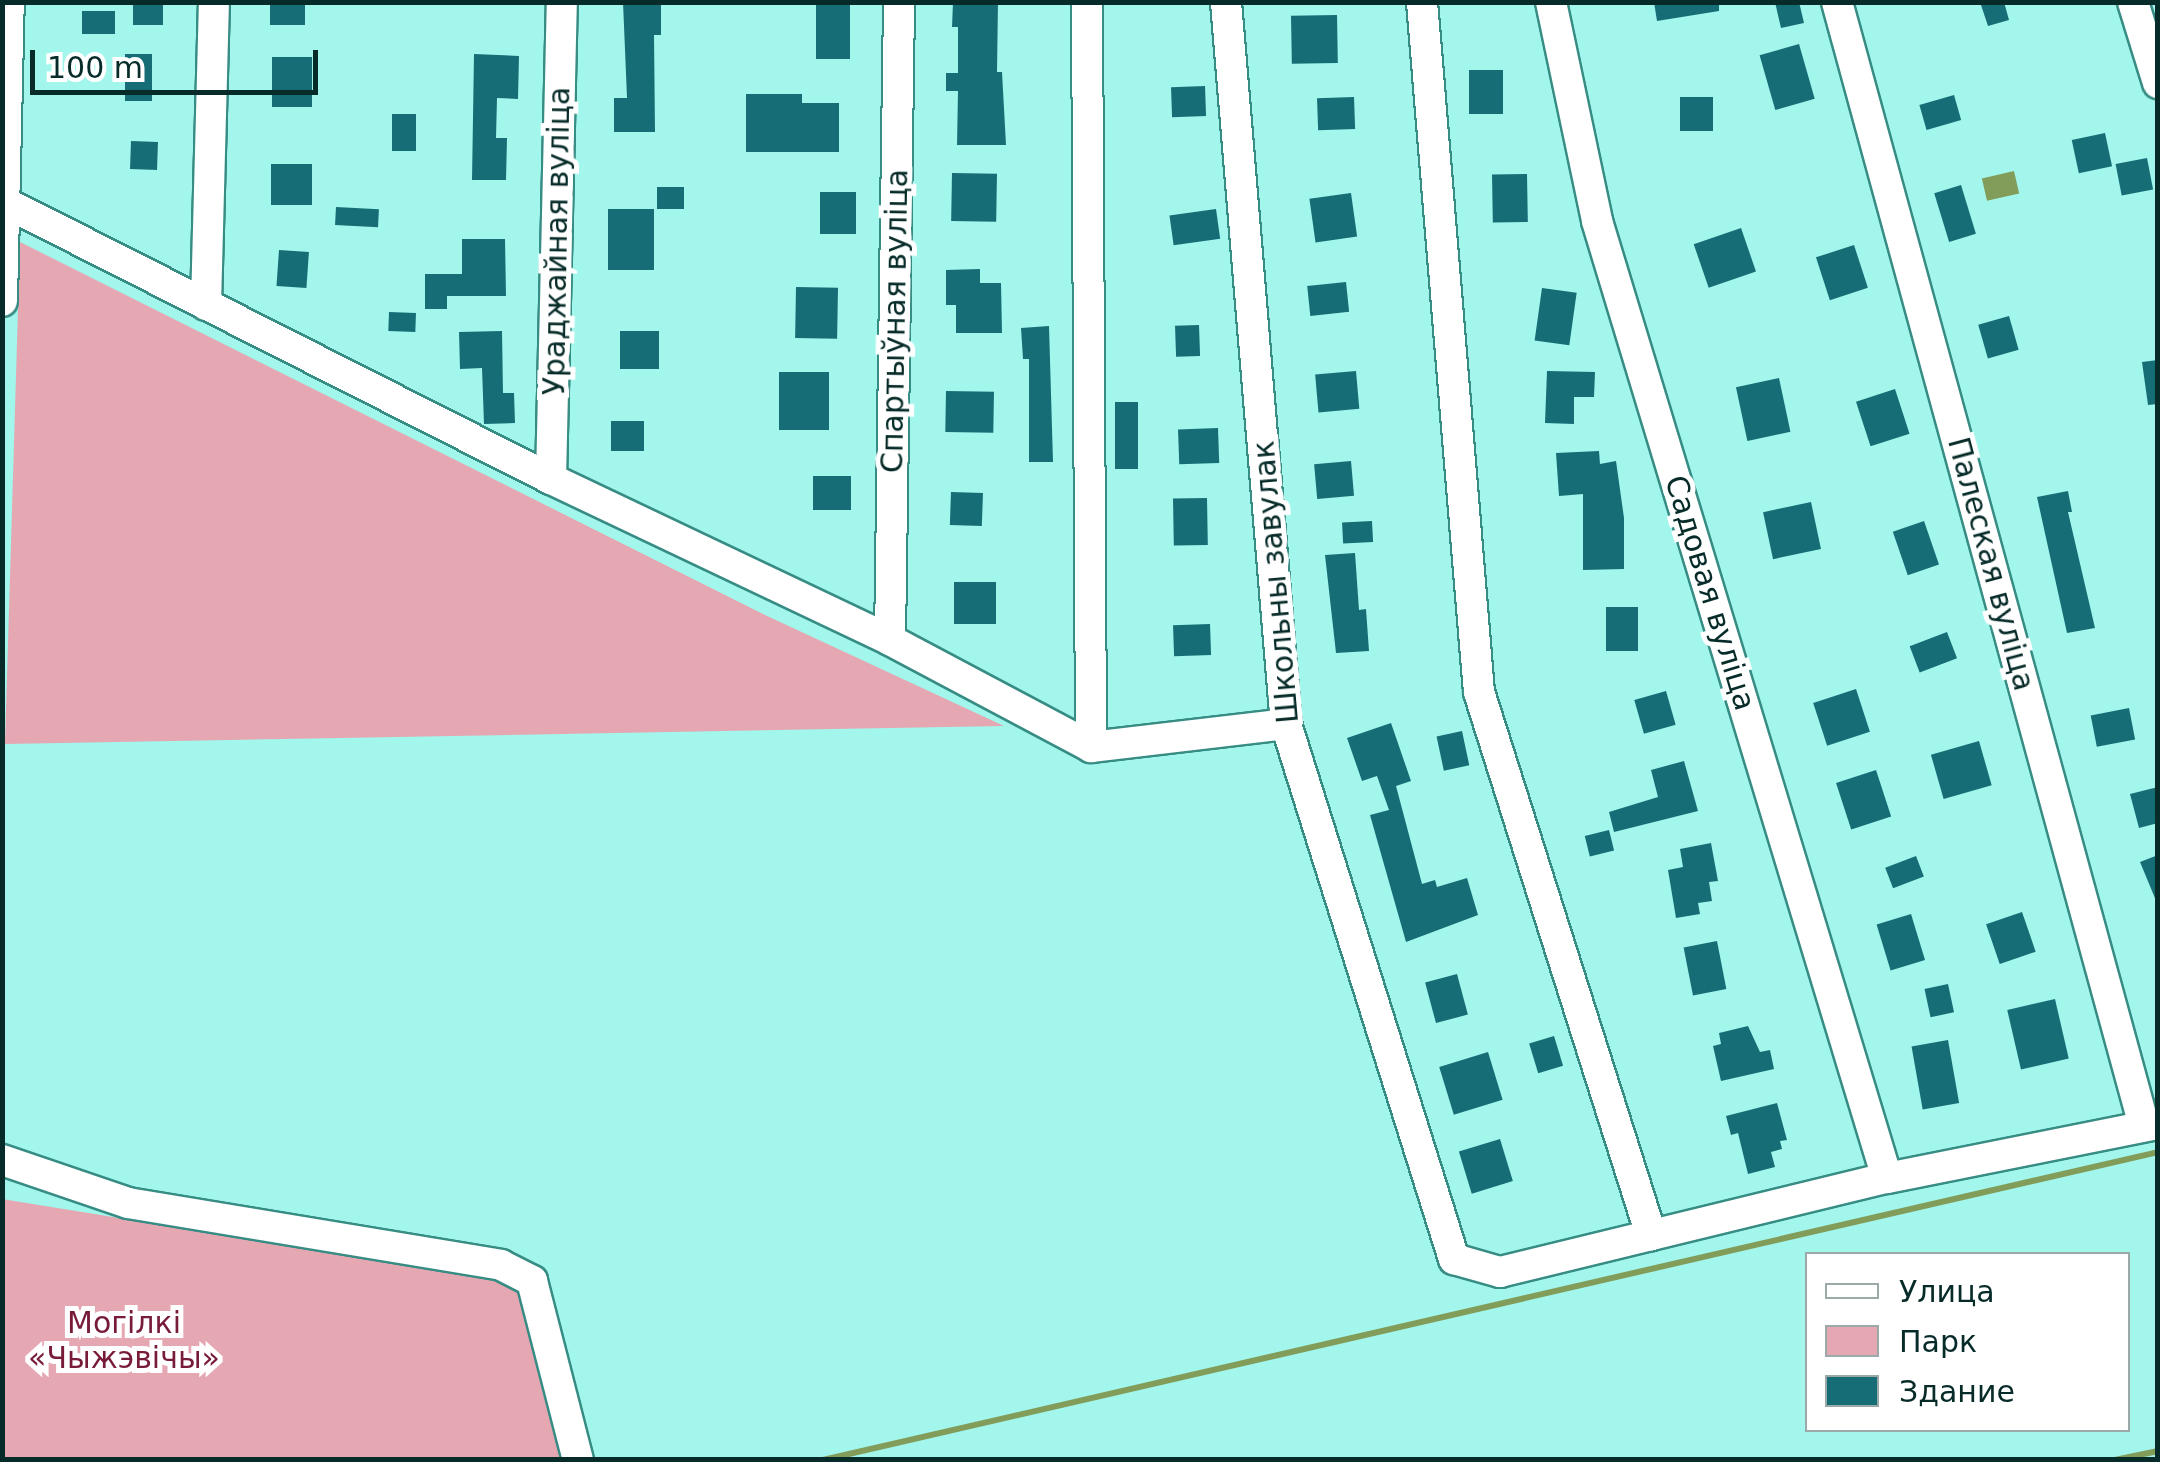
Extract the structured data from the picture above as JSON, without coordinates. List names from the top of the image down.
{
  "streets": {
    "street": [
      "Ураджайная вуліца",
      "Спартыўная вуліца",
      "Палеская вуліца",
      "Школьны завулак",
      "Садовая вуліца"
    ]
  },
  "parks": ["Могілкі «Чыжэвічы»"],
  "legend": ["Улица", "Парк", "Здание"],
  "scale_bar": "100 m"
}
